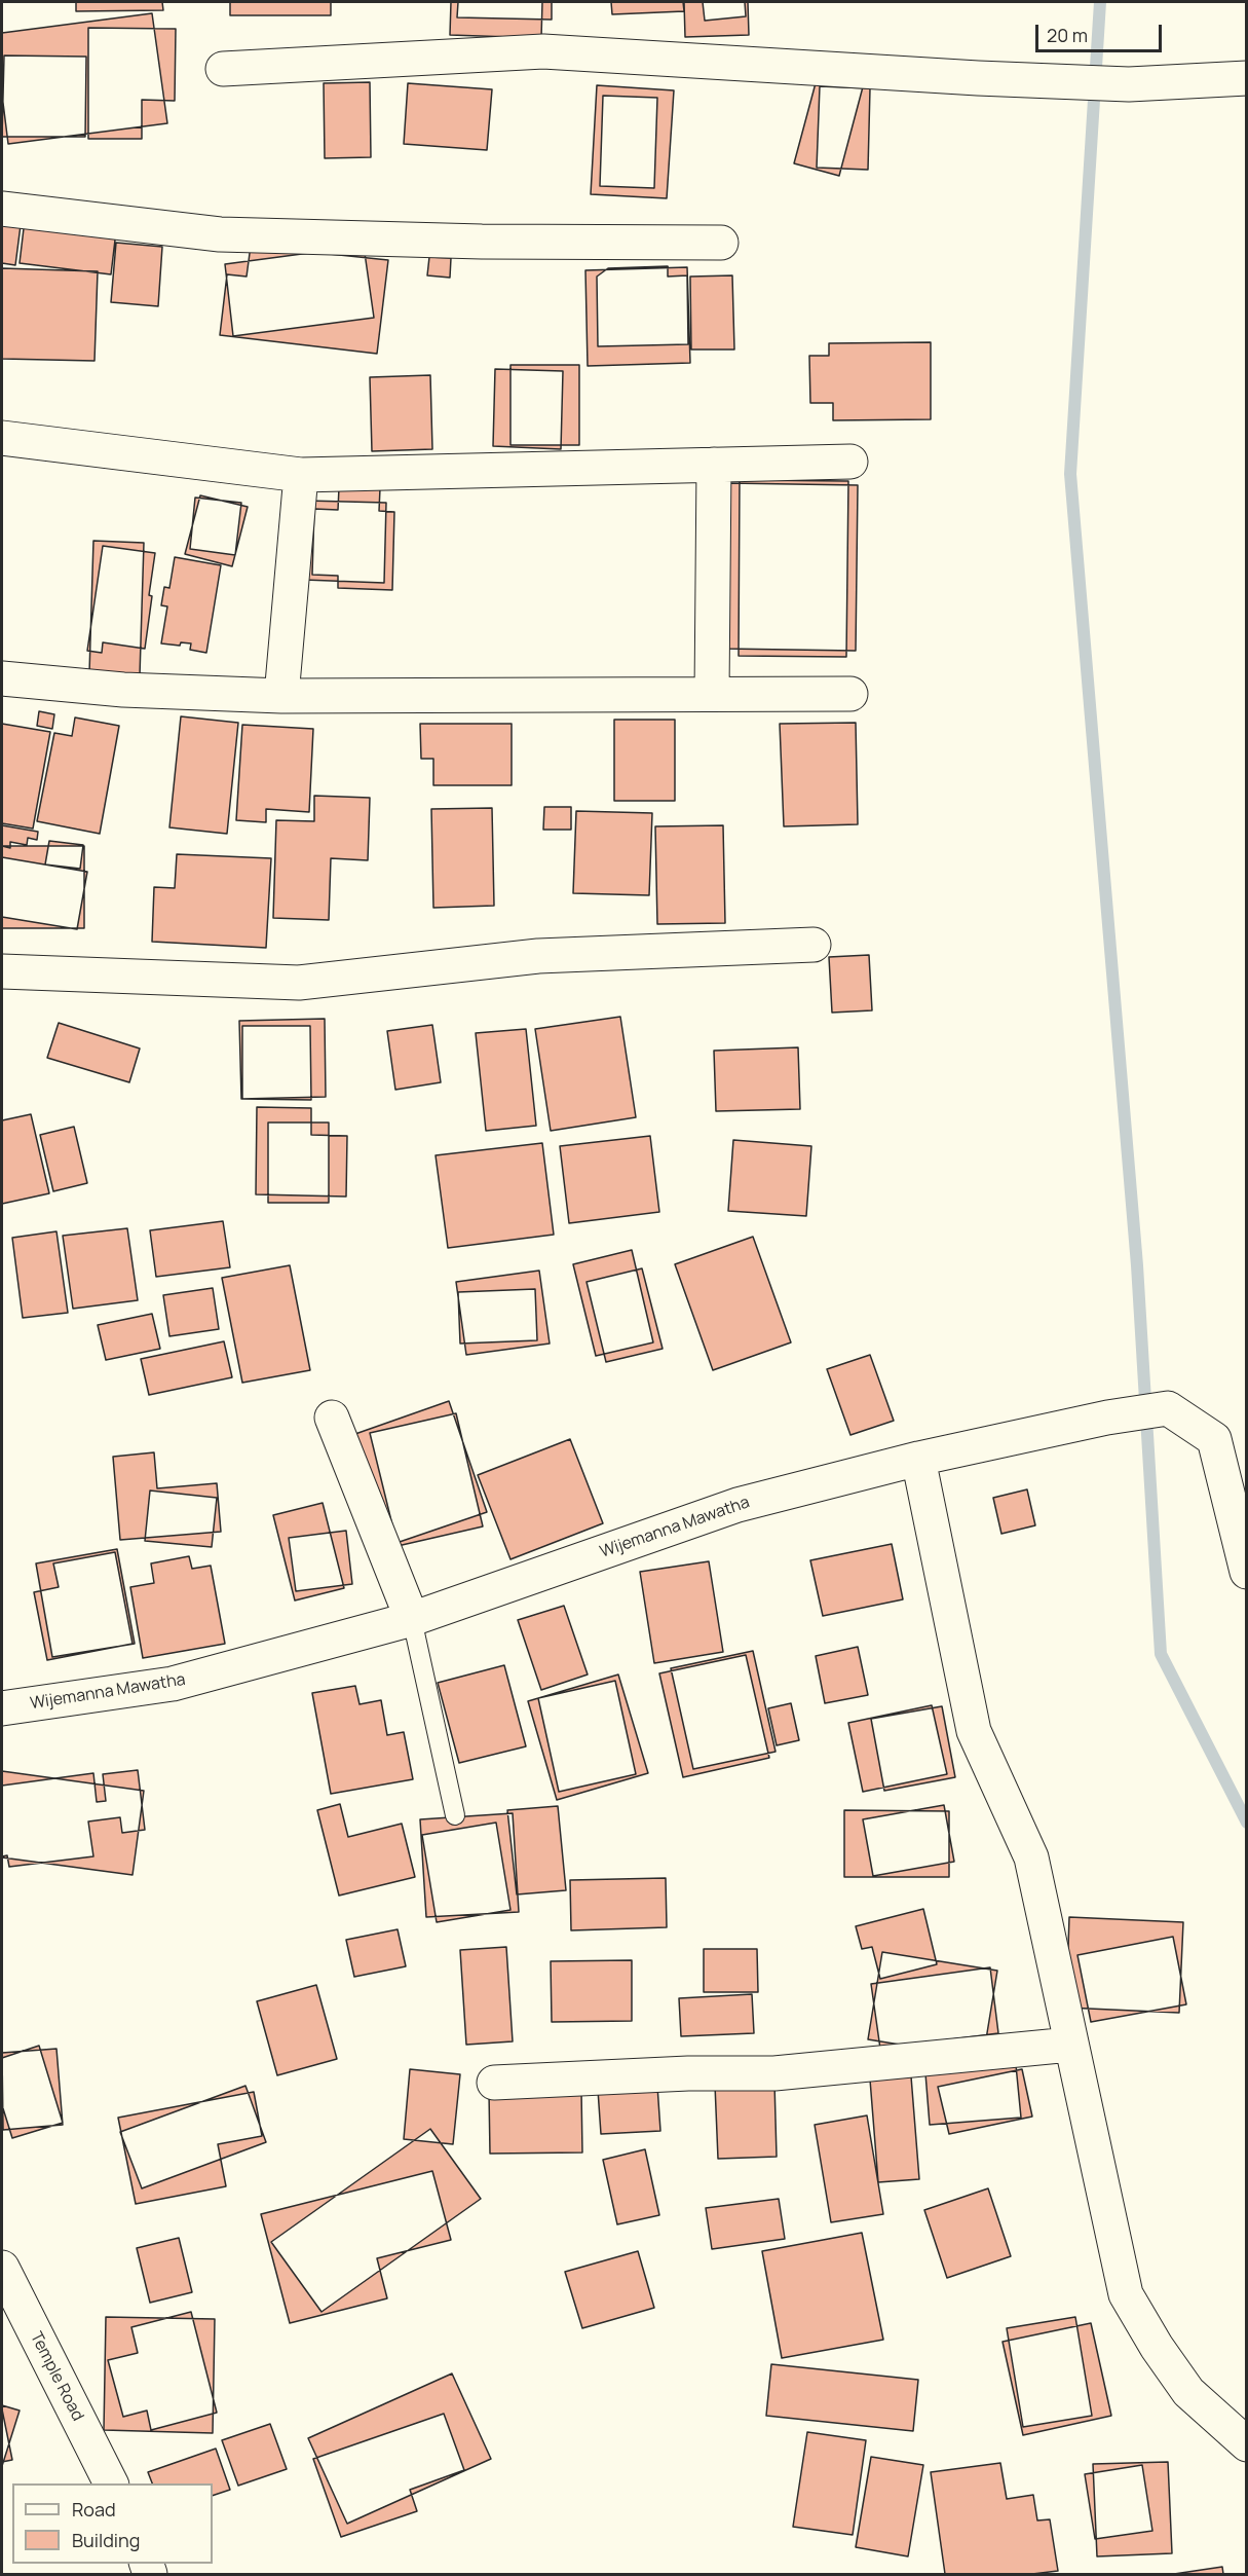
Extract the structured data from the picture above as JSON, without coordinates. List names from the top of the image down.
{
  "streets": {
    "street": ["Wijemanna Mawatha", "Temple Road"]
  },
  "legend": ["Road", "Building"],
  "scale_bar": "20 m"
}
